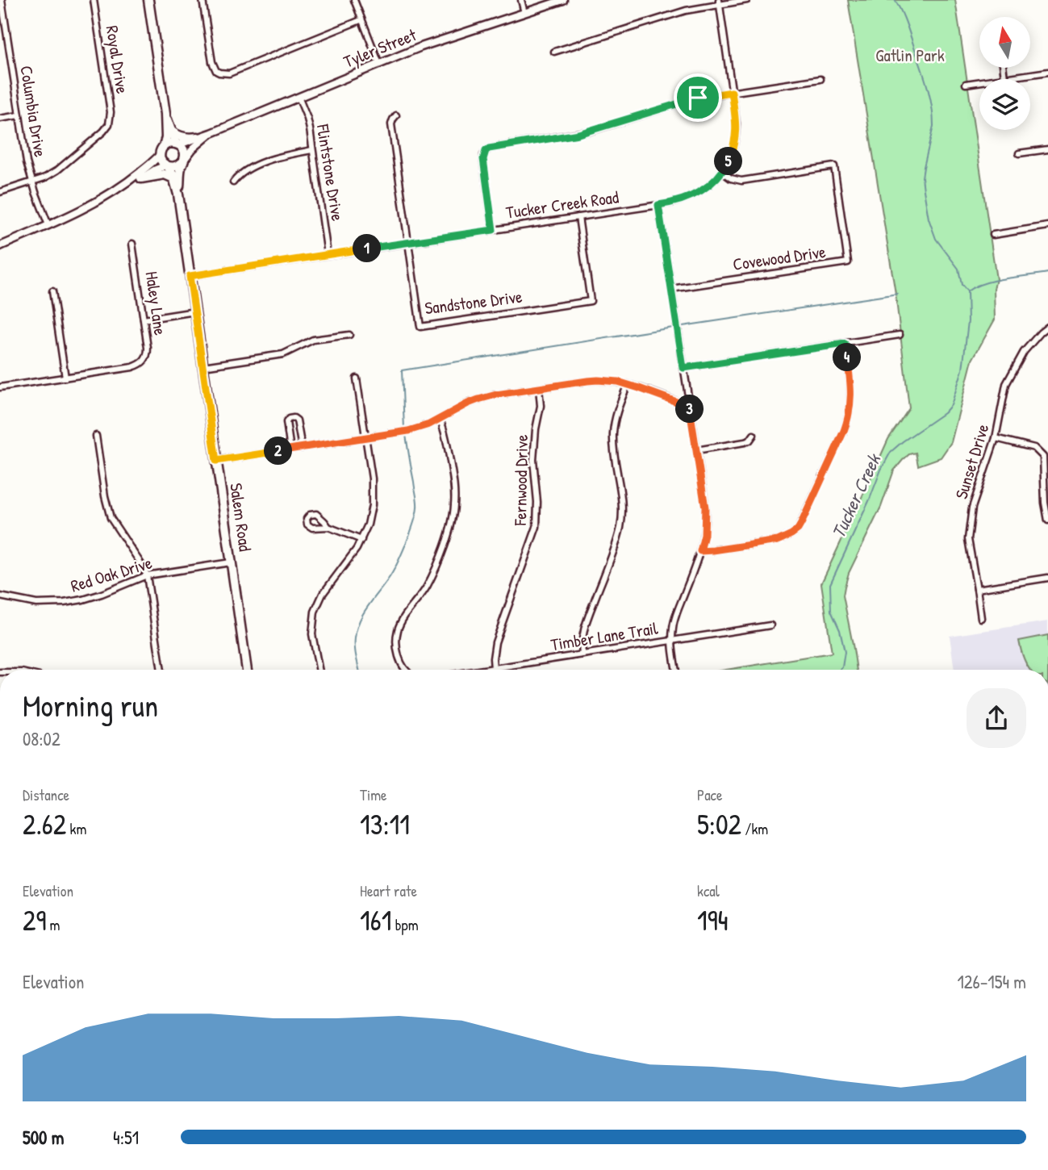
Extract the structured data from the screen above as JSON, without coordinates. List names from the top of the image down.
{
  "streets": {
    "main road": ["Salem Road"],
    "street": [
      "Tyler Street",
      "Royal Drive",
      "Columbia Drive",
      "Flintstone Drive",
      "Tucker Creek Road",
      "Covewood Drive",
      "Sandstone Drive",
      "Haley Lane",
      "Sunset Drive",
      "Fernwood Drive",
      "Red Oak Drive",
      "Timber Lane Trail"
    ]
  },
  "crossings": [
    ["Tyler Street", "Flintstone Drive"],
    ["Tyler Street", "Salem Road"],
    ["Royal Drive", "Columbia Drive"],
    ["Flintstone Drive", "Tucker Creek Road"],
    ["Tucker Creek Road", "Covewood Drive"],
    ["Tucker Creek Road", "Sandstone Drive"],
    ["Tucker Creek Road", "Salem Road"],
    ["Fernwood Drive", "Timber Lane Trail"],
    ["Salem Road", "Red Oak Drive"]
  ],
  "water": ["Tucker Creek"],
  "parks": ["Gatlin Park"],
  "north": "top",
  "page": {
    "pins": [
      "5",
      "1",
      "4",
      "3",
      "2"
    ],
    "heading": ["Morning run", "08:02"],
    "stats": [
      ["Distance", "2.62 km"],
      ["Time", "13:11"],
      ["Pace", "5:02 /km"],
      ["Elevation", "29 m"],
      ["Heart rate", "161 bpm"],
      ["kcal", "194"]
    ],
    "chart": ["Elevation", "126–154 m"],
    "list": [
      {
        "name": "500 m",
        "note": "4:51"
      }
    ]
  }
}
